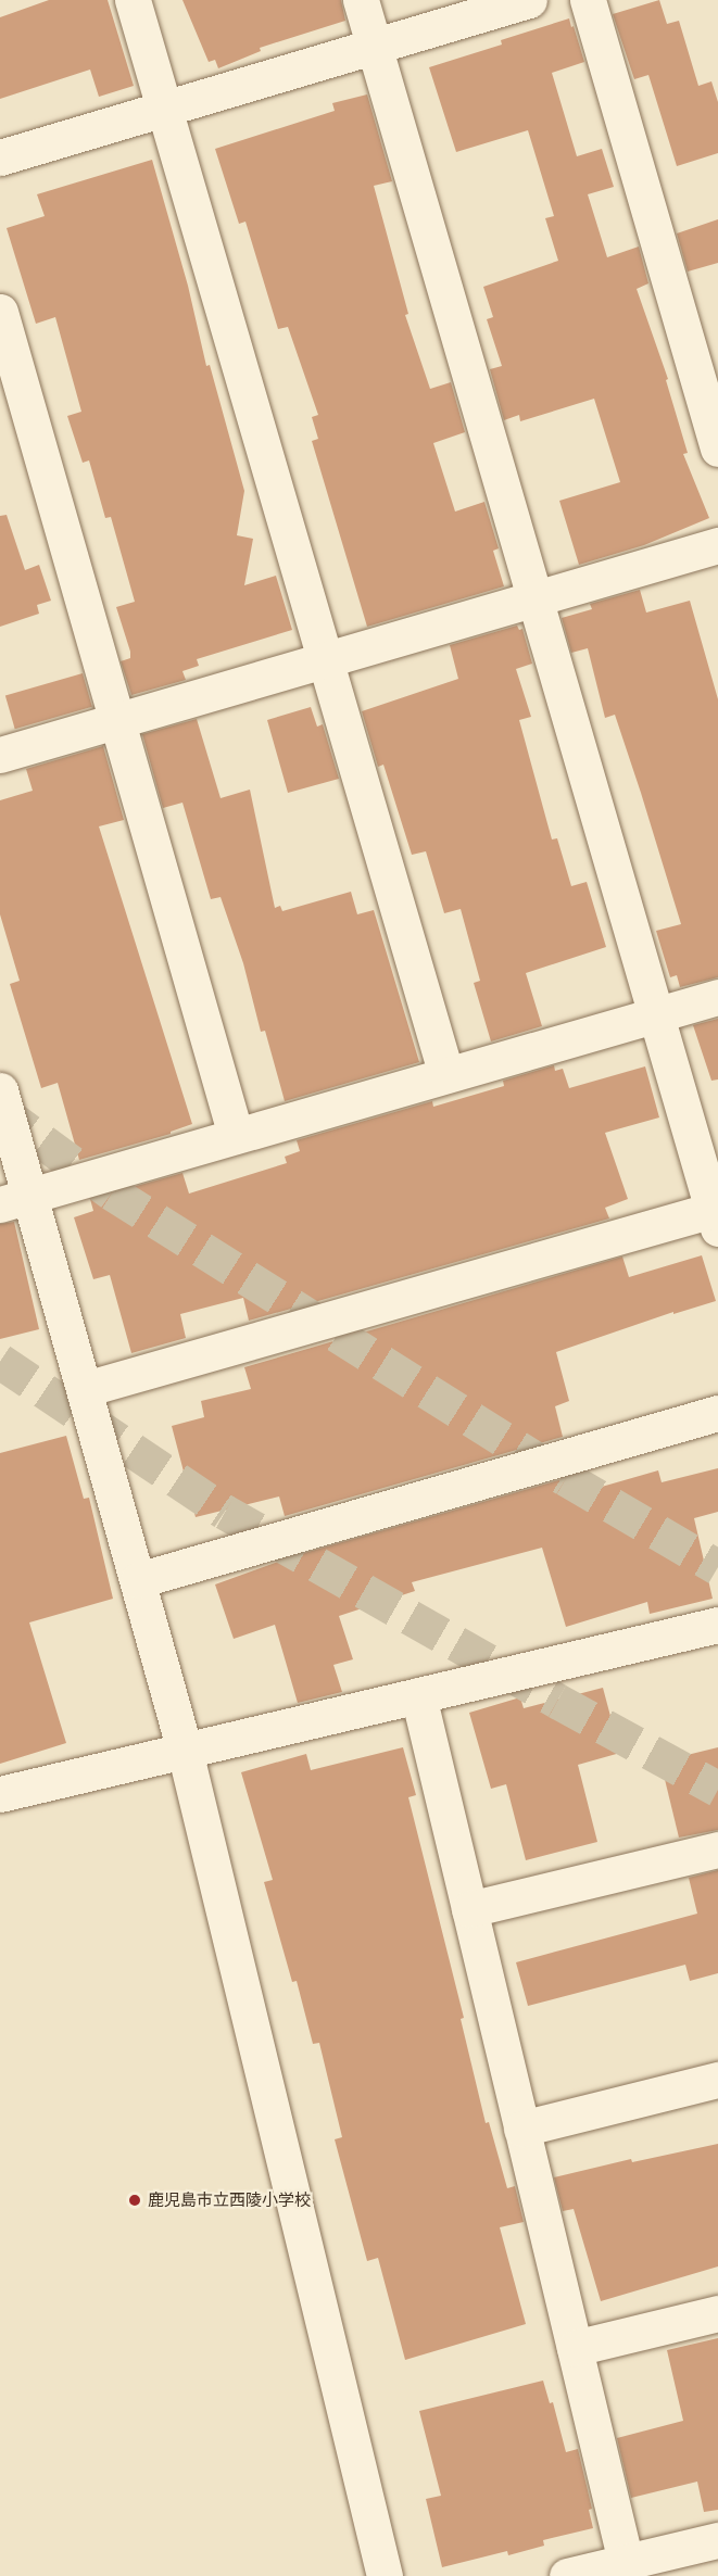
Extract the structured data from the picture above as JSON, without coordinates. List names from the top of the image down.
{
  "places": ["鹿児島市立西陵小学校"]
}
